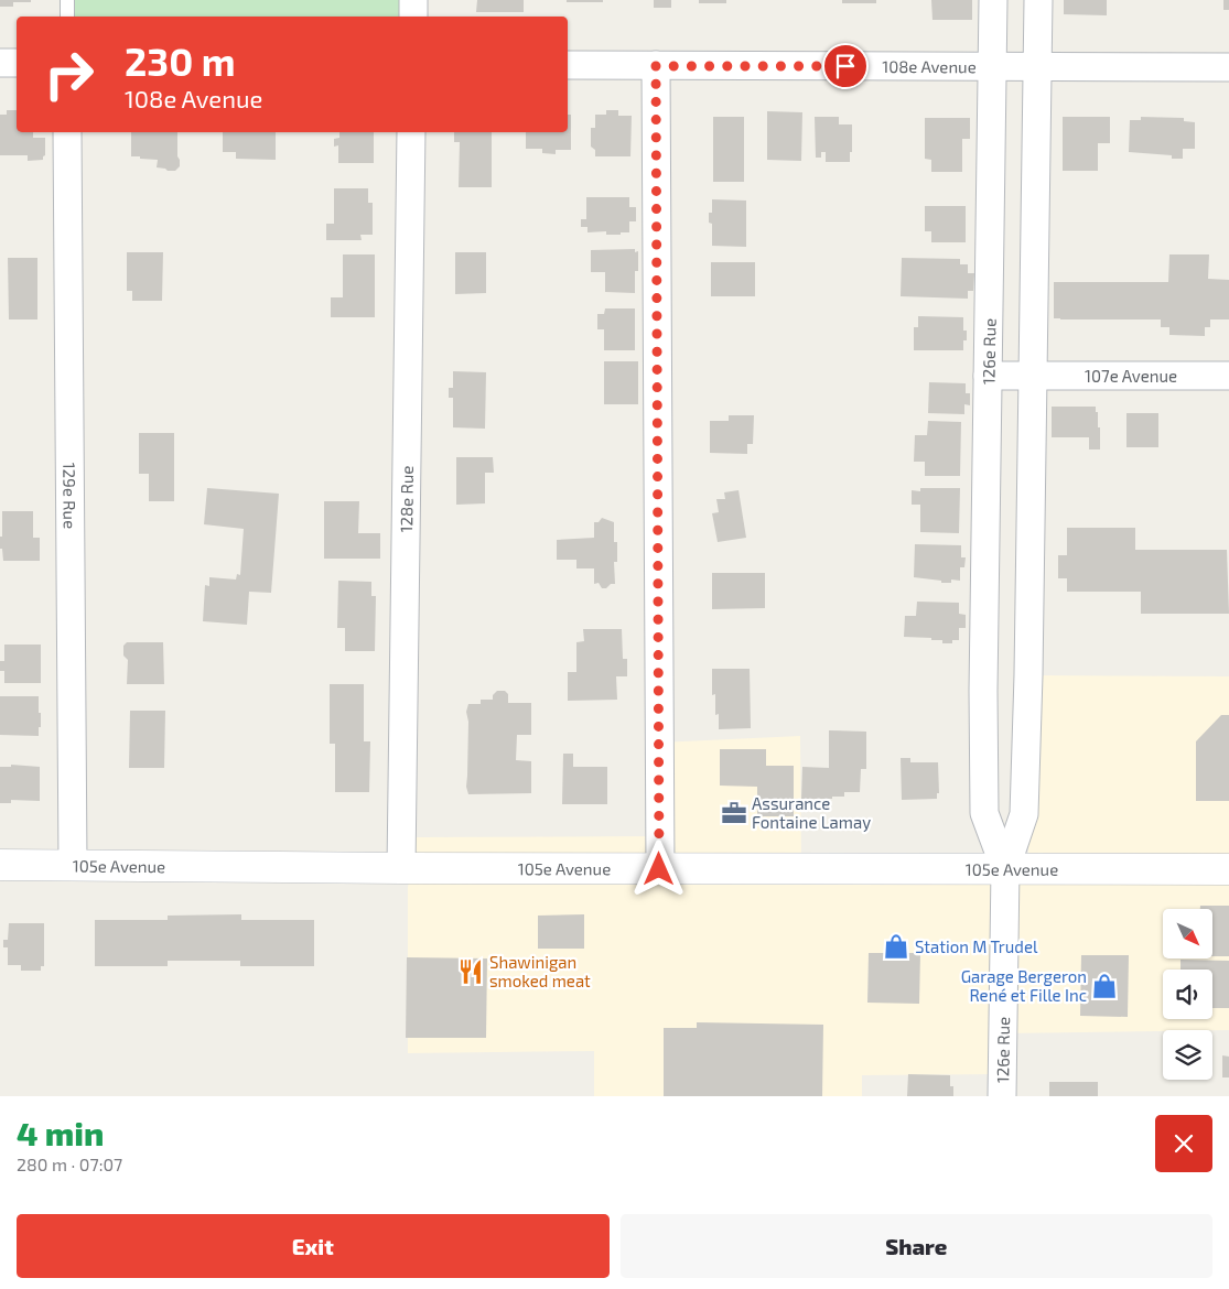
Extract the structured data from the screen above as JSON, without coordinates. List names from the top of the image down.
{
  "streets": {
    "street": [
      "108e Avenue",
      "126e Rue",
      "107e Avenue",
      "129e Rue",
      "128e Rue",
      "105e Avenue"
    ]
  },
  "crossings": [
    ["108e Avenue", "126e Rue"],
    ["126e Rue", "107e Avenue"],
    ["126e Rue", "105e Avenue"],
    ["129e Rue", "105e Avenue"],
    ["128e Rue", "105e Avenue"]
  ],
  "places": {
    "office": ["Assurance Fontaine Lamay"],
    "shop": ["Station M Trudel", "Garage Bergeron René et Fille Inc"],
    "restaurant": ["Shawinigan smoked meat"]
  },
  "north": "bottom right",
  "page": {
    "turn": ["230 m", "108e Avenue"],
    "heading": ["4 min", "280 m · 07:07"],
    "buttons": ["Exit", "Share"]
  }
}
